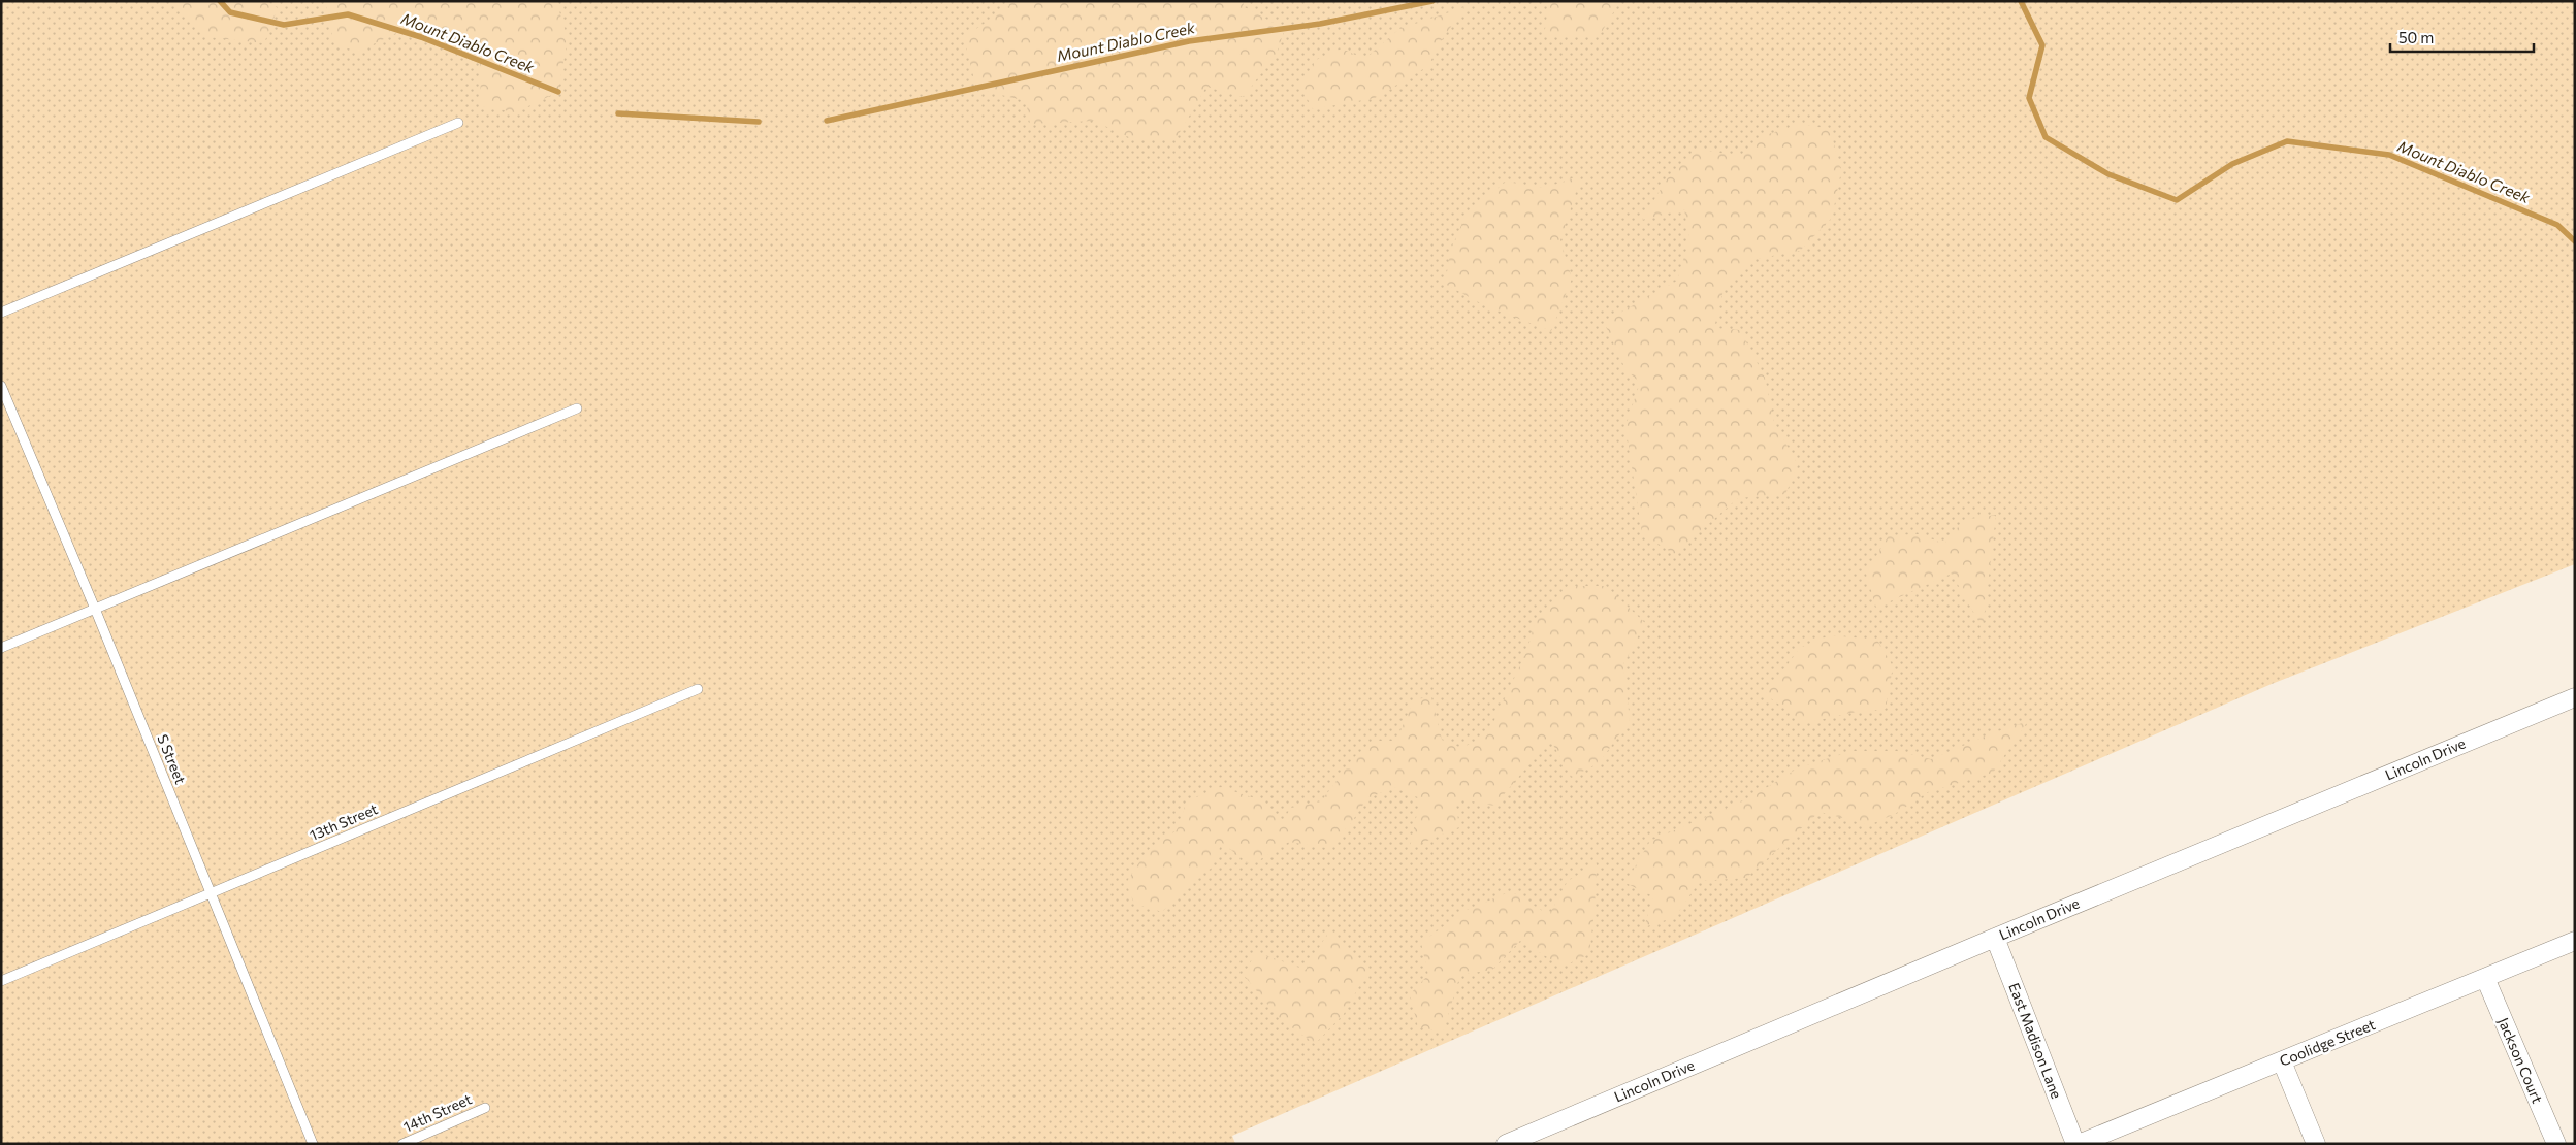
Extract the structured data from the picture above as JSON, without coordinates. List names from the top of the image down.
{
  "streets": {
    "street": [
      "Lincoln Drive",
      "East Madison Lane",
      "Coolidge Street",
      "Jackson Court"
    ],
    "lane": ["S Street", "13th Street", "14th Street"]
  },
  "crossings": [
    ["S Street", "13th Street"],
    ["Lincoln Drive", "East Madison Lane"],
    ["East Madison Lane", "Coolidge Street"],
    ["Coolidge Street", "Jackson Court"]
  ],
  "water": ["Mount Diablo Creek"],
  "scale_bar": "50 m"
}
